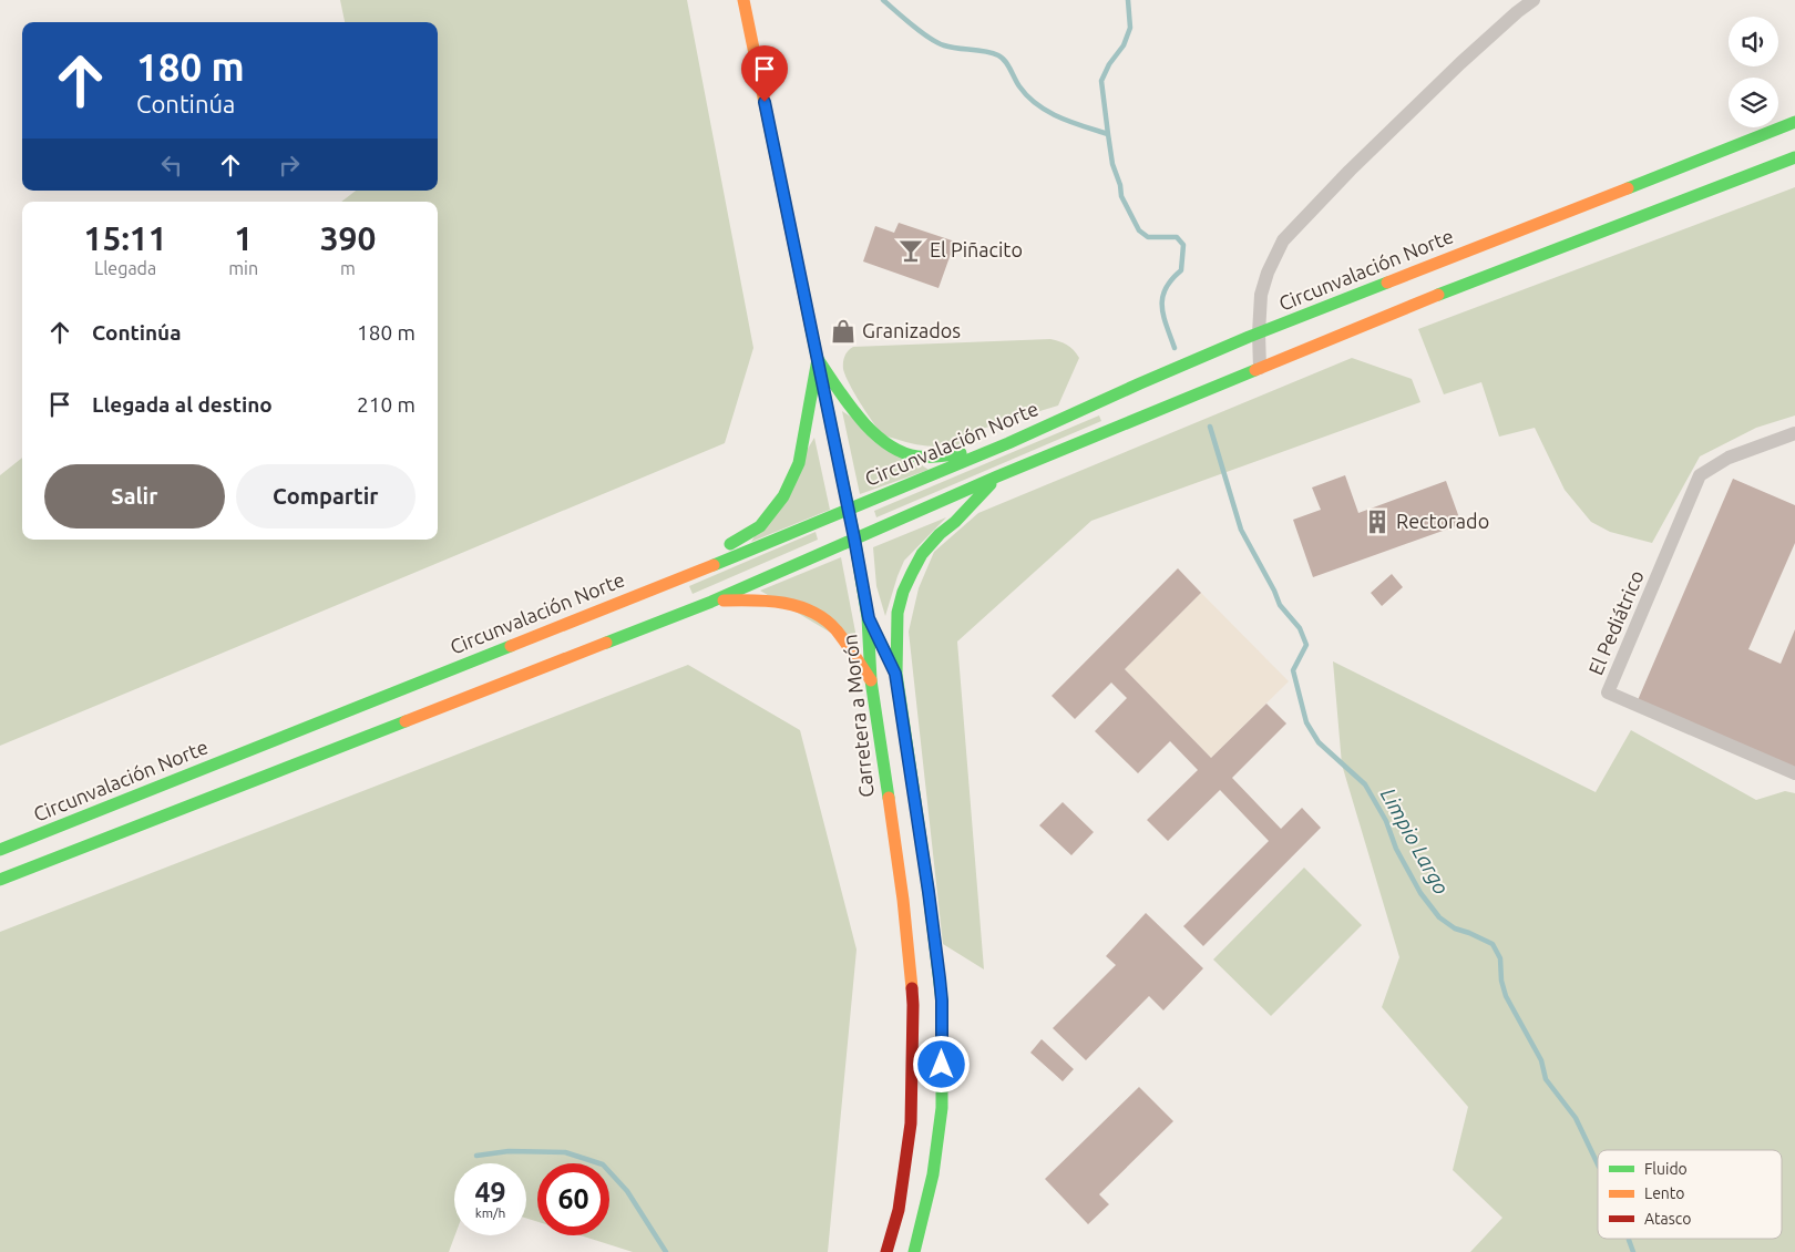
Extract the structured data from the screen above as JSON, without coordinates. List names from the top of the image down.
{
  "streets": {
    "main road": ["Circunvalación Norte", "Carretera a Morón"],
    "street": ["El Pediátrico"]
  },
  "water": ["Limpio Largo"],
  "places": {
    "bar": ["El Piñacito"],
    "shop": ["Granizados"],
    "building": ["Rectorado"]
  },
  "legend": ["Fluido", "Lento", "Atasco"],
  "page": {
    "turn": ["180 m", "Continúa"],
    "eta": [
      "15:11",
      "Llegada",
      "1",
      "min",
      "390",
      "m"
    ],
    "list": [
      {
        "name": "Continúa",
        "value": "180 m"
      },
      {
        "name": "Llegada al destino",
        "value": "210 m"
      }
    ],
    "buttons": ["Salir", "Compartir"],
    "speed": "49 km/h",
    "limit": "60"
  }
}
